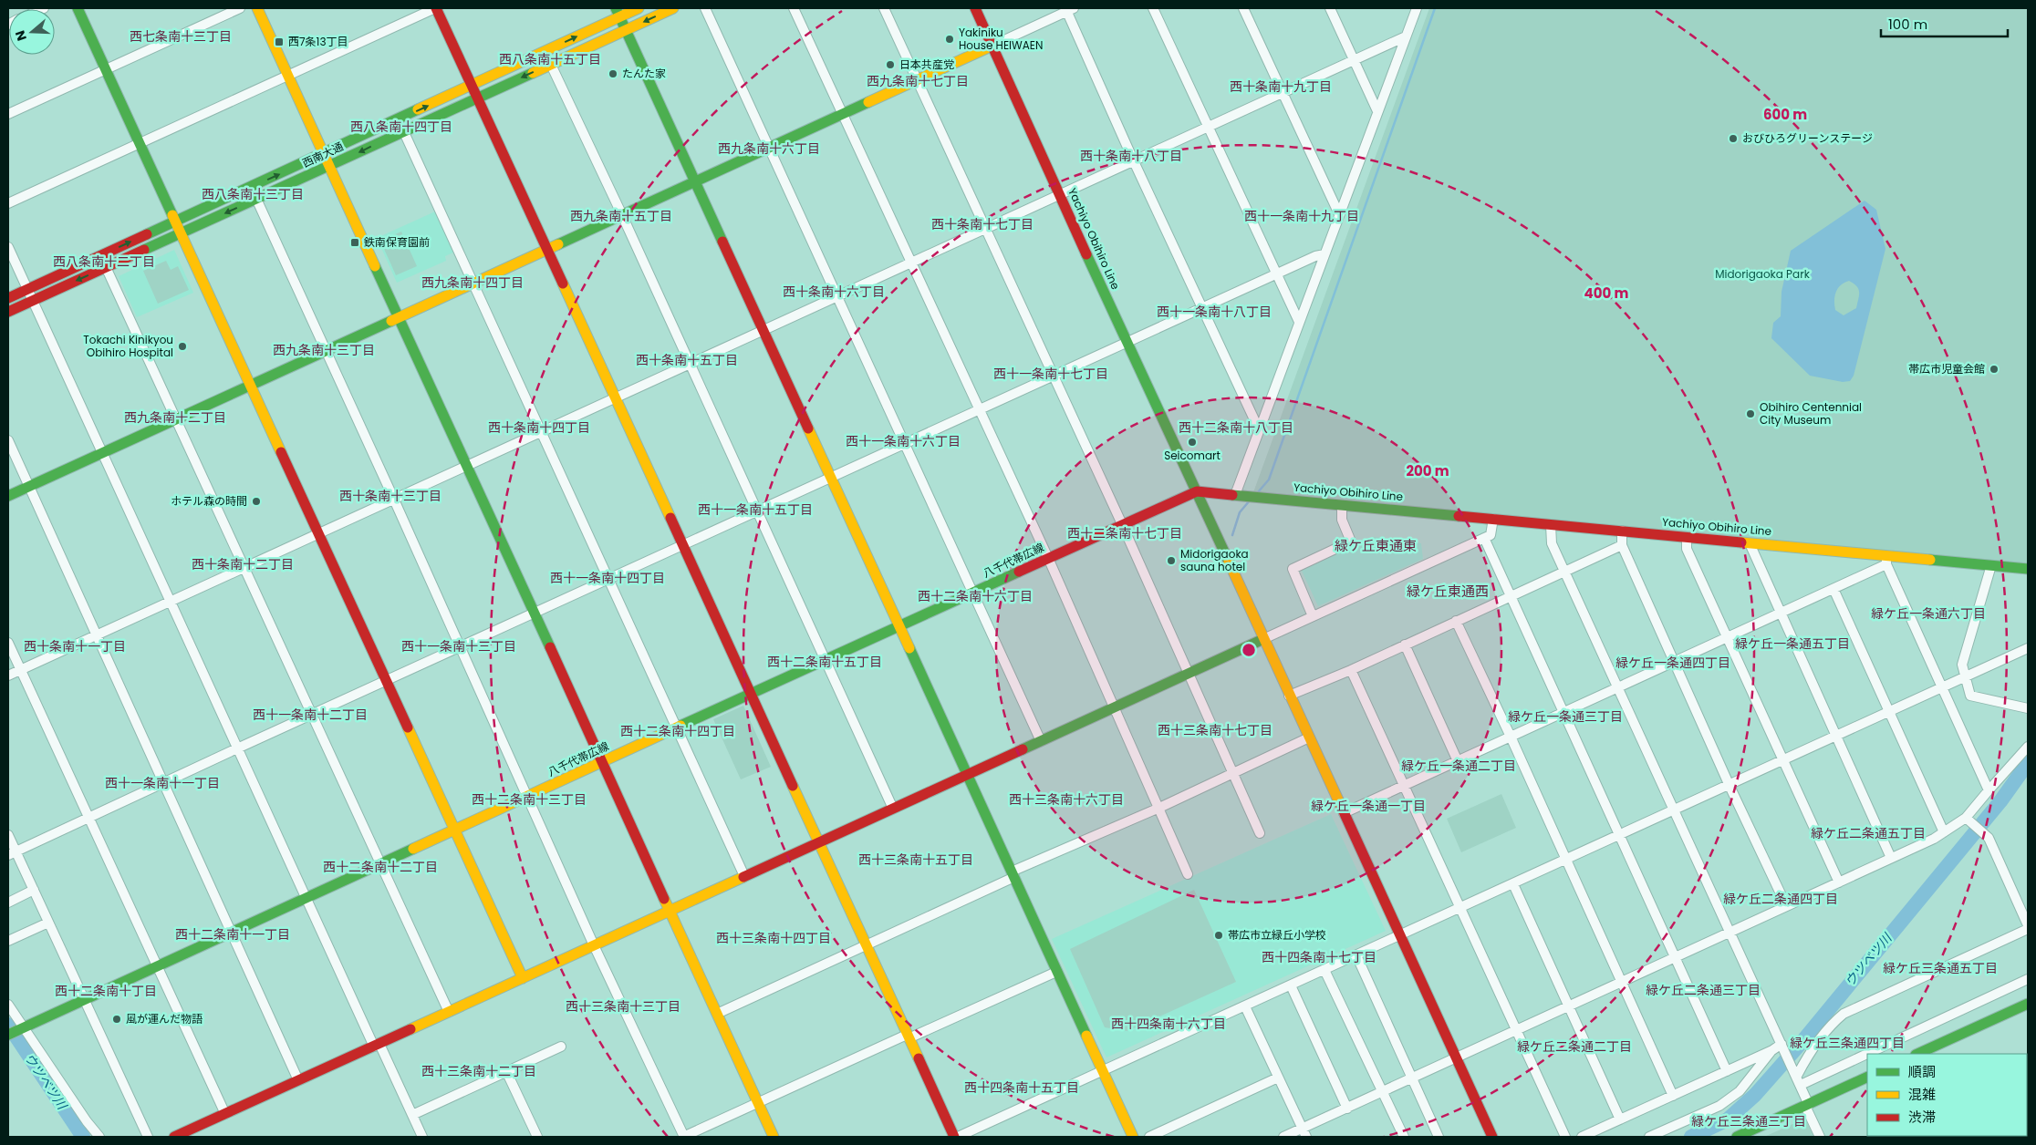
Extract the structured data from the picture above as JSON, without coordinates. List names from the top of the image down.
{
  "streets": {
    "street": ["西南大通", "Yachiyo Obihiro Line", "八千代帯広線"]
  },
  "crossings": [
    ["Yachiyo Obihiro Line", "八千代帯広線"]
  ],
  "districts": [
    "西七条南十三丁目",
    "西八条南十五丁目",
    "西九条南十七丁目",
    "西十条南十九丁目",
    "西八条南十四丁目",
    "西九条南十六丁目",
    "西十条南十八丁目",
    "西八条南十三丁目",
    "西九条南十五丁目",
    "西十一条南十九丁目",
    "西十条南十七丁目",
    "西八条南十二丁目",
    "西九条南十四丁目",
    "西十条南十六丁目",
    "西十一条南十八丁目",
    "西九条南十三丁目",
    "西十条南十五丁目",
    "西十一条南十七丁目",
    "西九条南十二丁目",
    "西十条南十四丁目",
    "西十二条南十八丁目",
    "西十一条南十六丁目",
    "西十条南十三丁目",
    "西十一条南十五丁目",
    "西十二条南十七丁目",
    "緑ケ丘東通東",
    "西十条南十二丁目",
    "西十一条南十四丁目",
    "緑ケ丘東通西",
    "西十二条南十六丁目",
    "緑ケ丘一条通六丁目",
    "緑ケ丘一条通五丁目",
    "西十条南十一丁目",
    "西十一条南十三丁目",
    "西十二条南十五丁目",
    "緑ケ丘一条通四丁目",
    "西十一条南十二丁目",
    "緑ケ丘一条通三丁目",
    "西十三条南十七丁目",
    "西十二条南十四丁目",
    "緑ケ丘一条通二丁目",
    "西十一条南十一丁目",
    "西十二条南十三丁目",
    "西十三条南十六丁目",
    "緑ケ丘一条通一丁目",
    "緑ケ丘二条通五丁目",
    "西十三条南十五丁目",
    "西十二条南十二丁目",
    "緑ケ丘二条通四丁目",
    "西十二条南十一丁目",
    "西十三条南十四丁目",
    "西十四条南十七丁目",
    "緑ケ丘三条通五丁目",
    "緑ケ丘二条通三丁目",
    "西十二条南十丁目",
    "西十三条南十三丁目",
    "西十四条南十六丁目",
    "緑ケ丘三条通四丁目",
    "緑ケ丘二条通二丁目",
    "西十三条南十二丁目",
    "西十四条南十五丁目",
    "緑ケ丘三条通三丁目"
  ],
  "water": ["ウツベツ川"],
  "parks": ["Midorigaoka Park"],
  "places": {
    "other": [
      "Yakiniku House HEIWAEN",
      "日本共産党",
      "たんた家",
      "おびひろグリーンステージ",
      "Tokachi Kinikyou Obihiro Hospital",
      "帯広市児童会館",
      "Obihiro Centennial City Museum",
      "Seicomart",
      "ホテル森の時間",
      "Midorigaoka sauna hotel",
      "帯広市立緑丘小学校",
      "風が運んだ物語"
    ],
    "transit": ["西7条13丁目", "鉄南保育園前"]
  },
  "legend": ["順調", "混雑", "渋滞"],
  "scale_bar": "100 m",
  "north": "left",
  "rings": ["600 m", "400 m", "200 m"]
}
